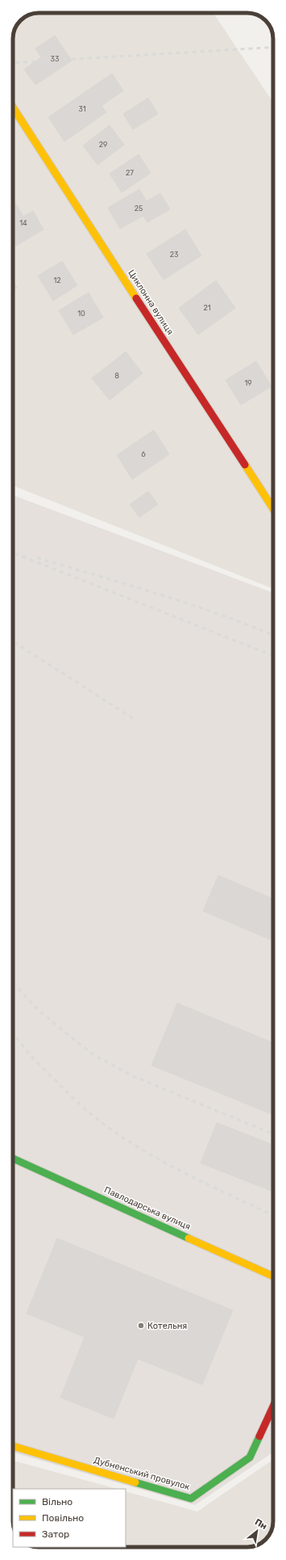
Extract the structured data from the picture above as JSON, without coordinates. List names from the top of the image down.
{
  "streets": {
    "street": ["Циклонна вулиця", "Павлодарська вулиця", "Дубненський провулок"]
  },
  "places": ["Котельня"],
  "house_numbers": [
    "33",
    "31",
    "29",
    "27",
    "25",
    "14",
    "23",
    "12",
    "21",
    "10",
    "8",
    "19",
    "6"
  ],
  "legend": ["Вільно", "Повільно", "Затор"],
  "north": "top right"
}
